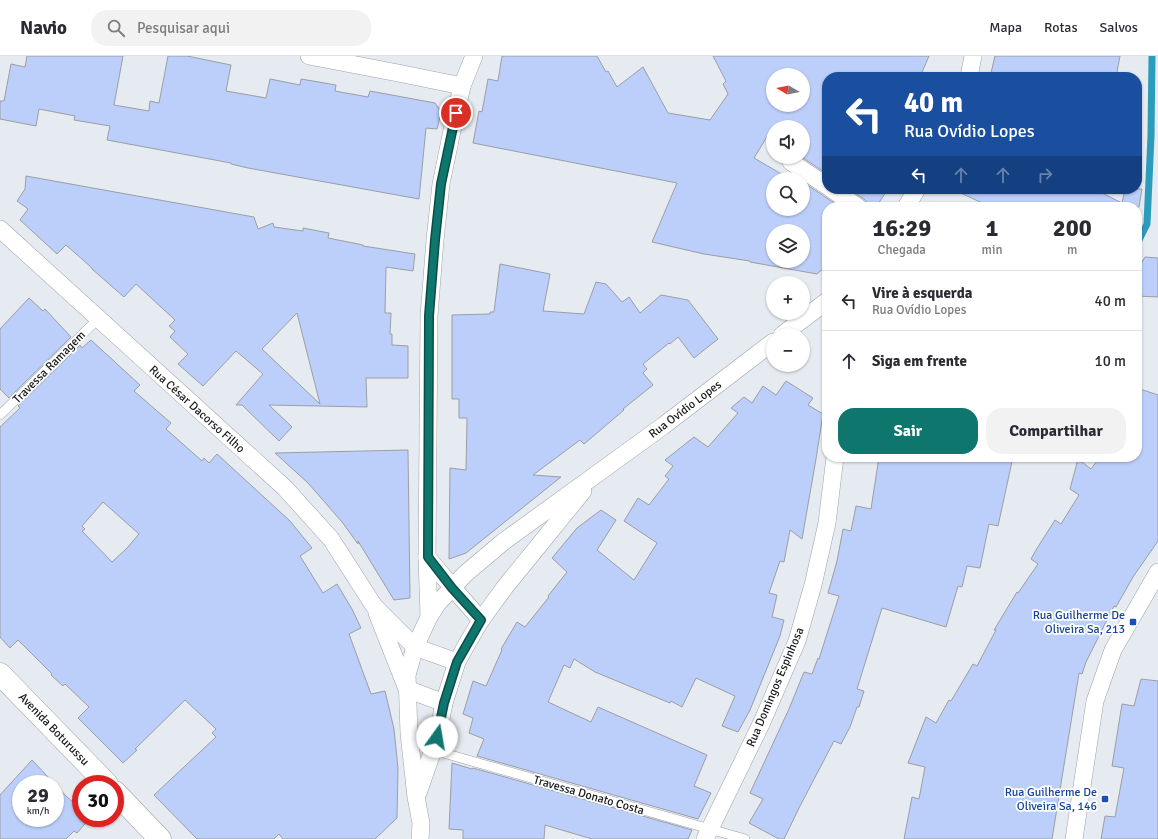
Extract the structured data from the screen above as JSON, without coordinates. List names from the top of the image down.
{
  "streets": {
    "main road": ["Avenida Boturussu"],
    "street": ["Rua César Dacorso Filho", "Rua Ovídio Lopes", "Rua Domingos Espinhosa"],
    "lane": ["Travessa Ramagem", "Travessa Donato Costa"]
  },
  "crossings": [
    ["Travessa Ramagem", "Rua César Dacorso Filho"],
    ["Rua César Dacorso Filho", "Rua Ovídio Lopes"],
    ["Rua Ovídio Lopes", "Travessa Donato Costa"],
    ["Rua Domingos Espinhosa", "Travessa Donato Costa"]
  ],
  "places": {
    "transit": ["Rua Guilherme De Oliveira Sa, 213", "Rua Guilherme De Oliveira Sa, 146"]
  },
  "north": "left",
  "page": {
    "header": "Navio",
    "search": "Pesquisar aqui",
    "nav": ["Mapa", "Rotas", "Salvos"],
    "map_buttons": ["+", "−"],
    "turn": ["40 m", "Rua Ovídio Lopes"],
    "eta": [
      "16:29",
      "Chegada",
      "1",
      "min",
      "200",
      "m"
    ],
    "list": [
      {
        "name": "Vire à esquerda",
        "note": "Rua Ovídio Lopes",
        "value": "40 m"
      },
      {
        "name": "Siga em frente",
        "value": "10 m"
      }
    ],
    "buttons": ["Sair", "Compartilhar"],
    "speed": "29 km/h",
    "limit": "30"
  }
}
